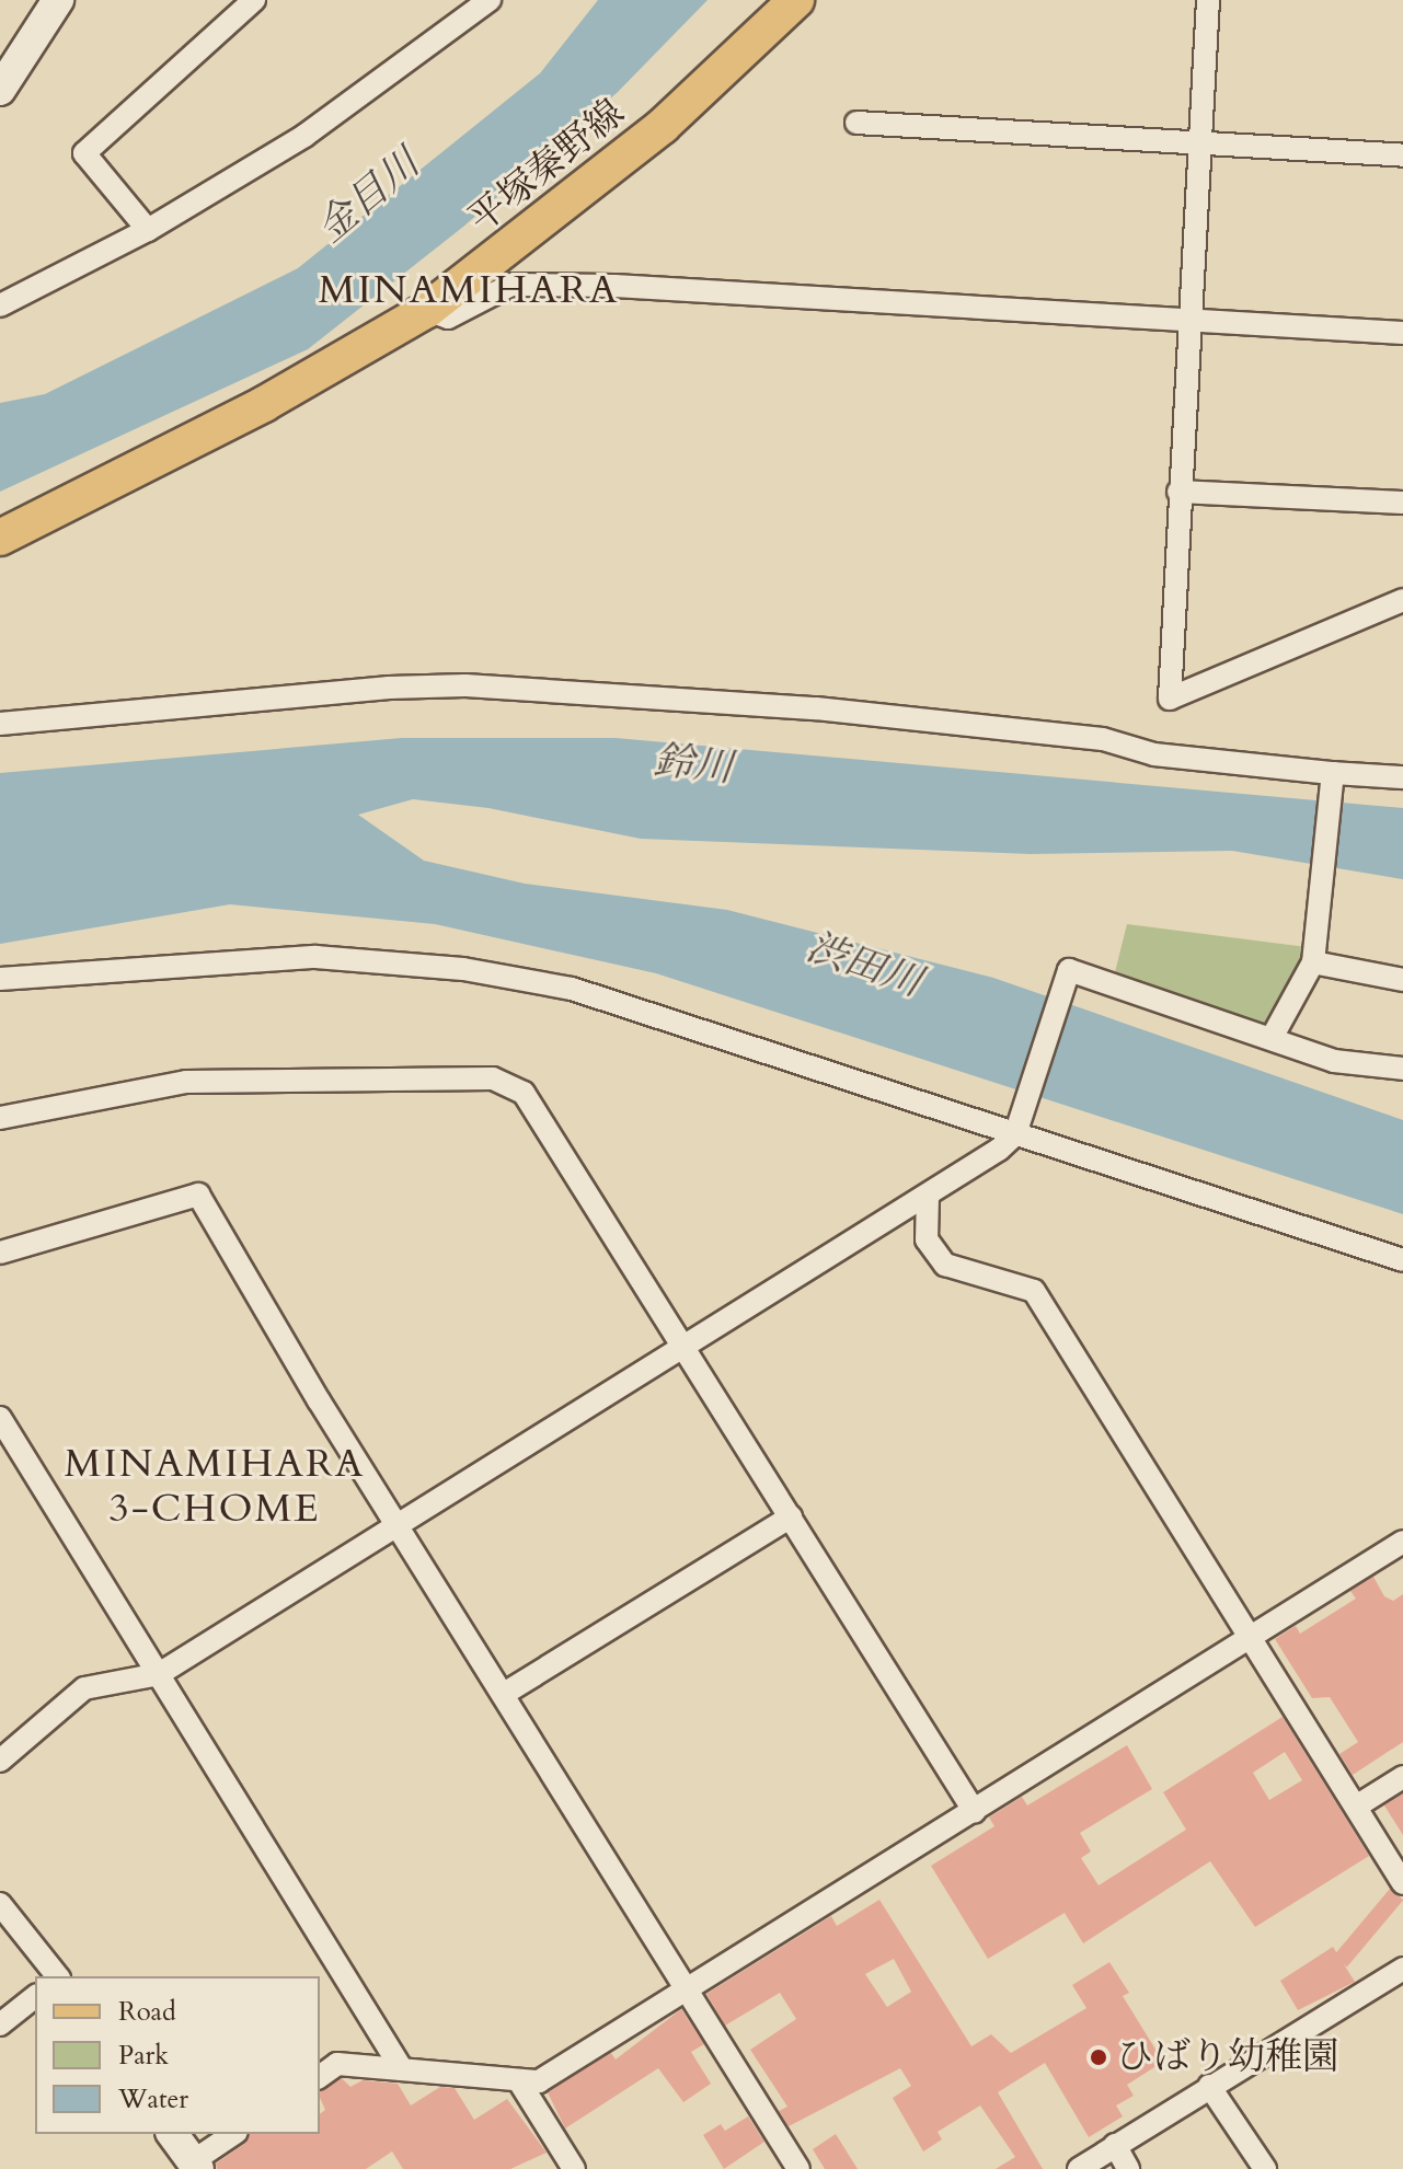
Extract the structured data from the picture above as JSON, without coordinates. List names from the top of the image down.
{
  "streets": {
    "main road": ["平塚秦野線"]
  },
  "districts": ["MINAMIHARA", "MINAMIHARA 3-CHOME"],
  "water": ["金目川", "鈴川", "渋田川"],
  "places": ["ひばり幼稚園"],
  "legend": ["Road", "Park", "Water"]
}
